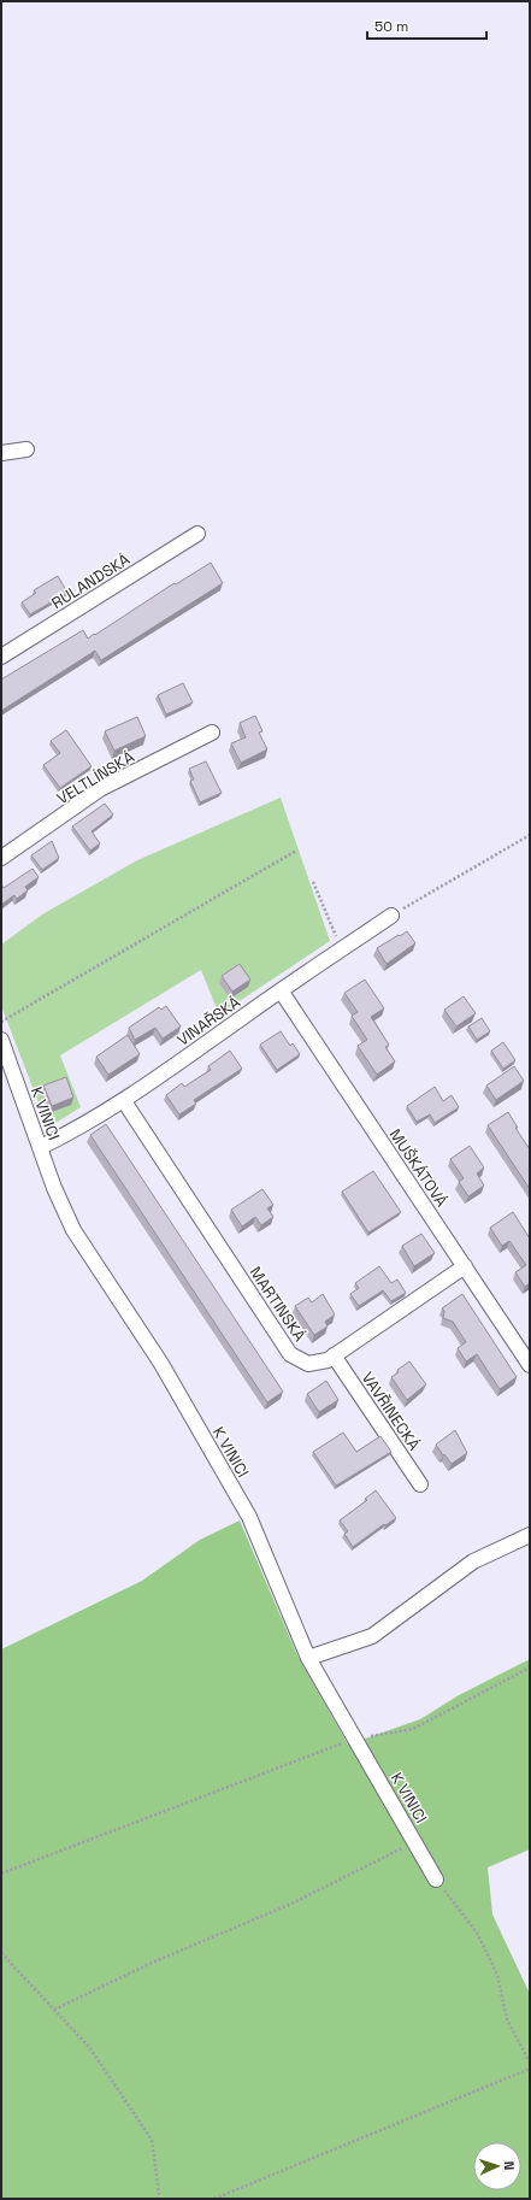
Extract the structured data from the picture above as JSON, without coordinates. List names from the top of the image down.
{
  "streets": {
    "street": [
      "RULANDSKÁ",
      "VELTLÍNSKÁ",
      "VINAŘSKÁ",
      "K VINICI",
      "MUŠKÁTOVÁ",
      "MARTINSKÁ",
      "VAVŘINECKÁ"
    ]
  },
  "crossings": [
    ["VINAŘSKÁ", "K VINICI"],
    ["VINAŘSKÁ", "MUŠKÁTOVÁ"],
    ["VINAŘSKÁ", "MARTINSKÁ"],
    ["MUŠKÁTOVÁ", "MARTINSKÁ"],
    ["MARTINSKÁ", "VAVŘINECKÁ"]
  ],
  "scale_bar": "50 m",
  "north": "right"
}
